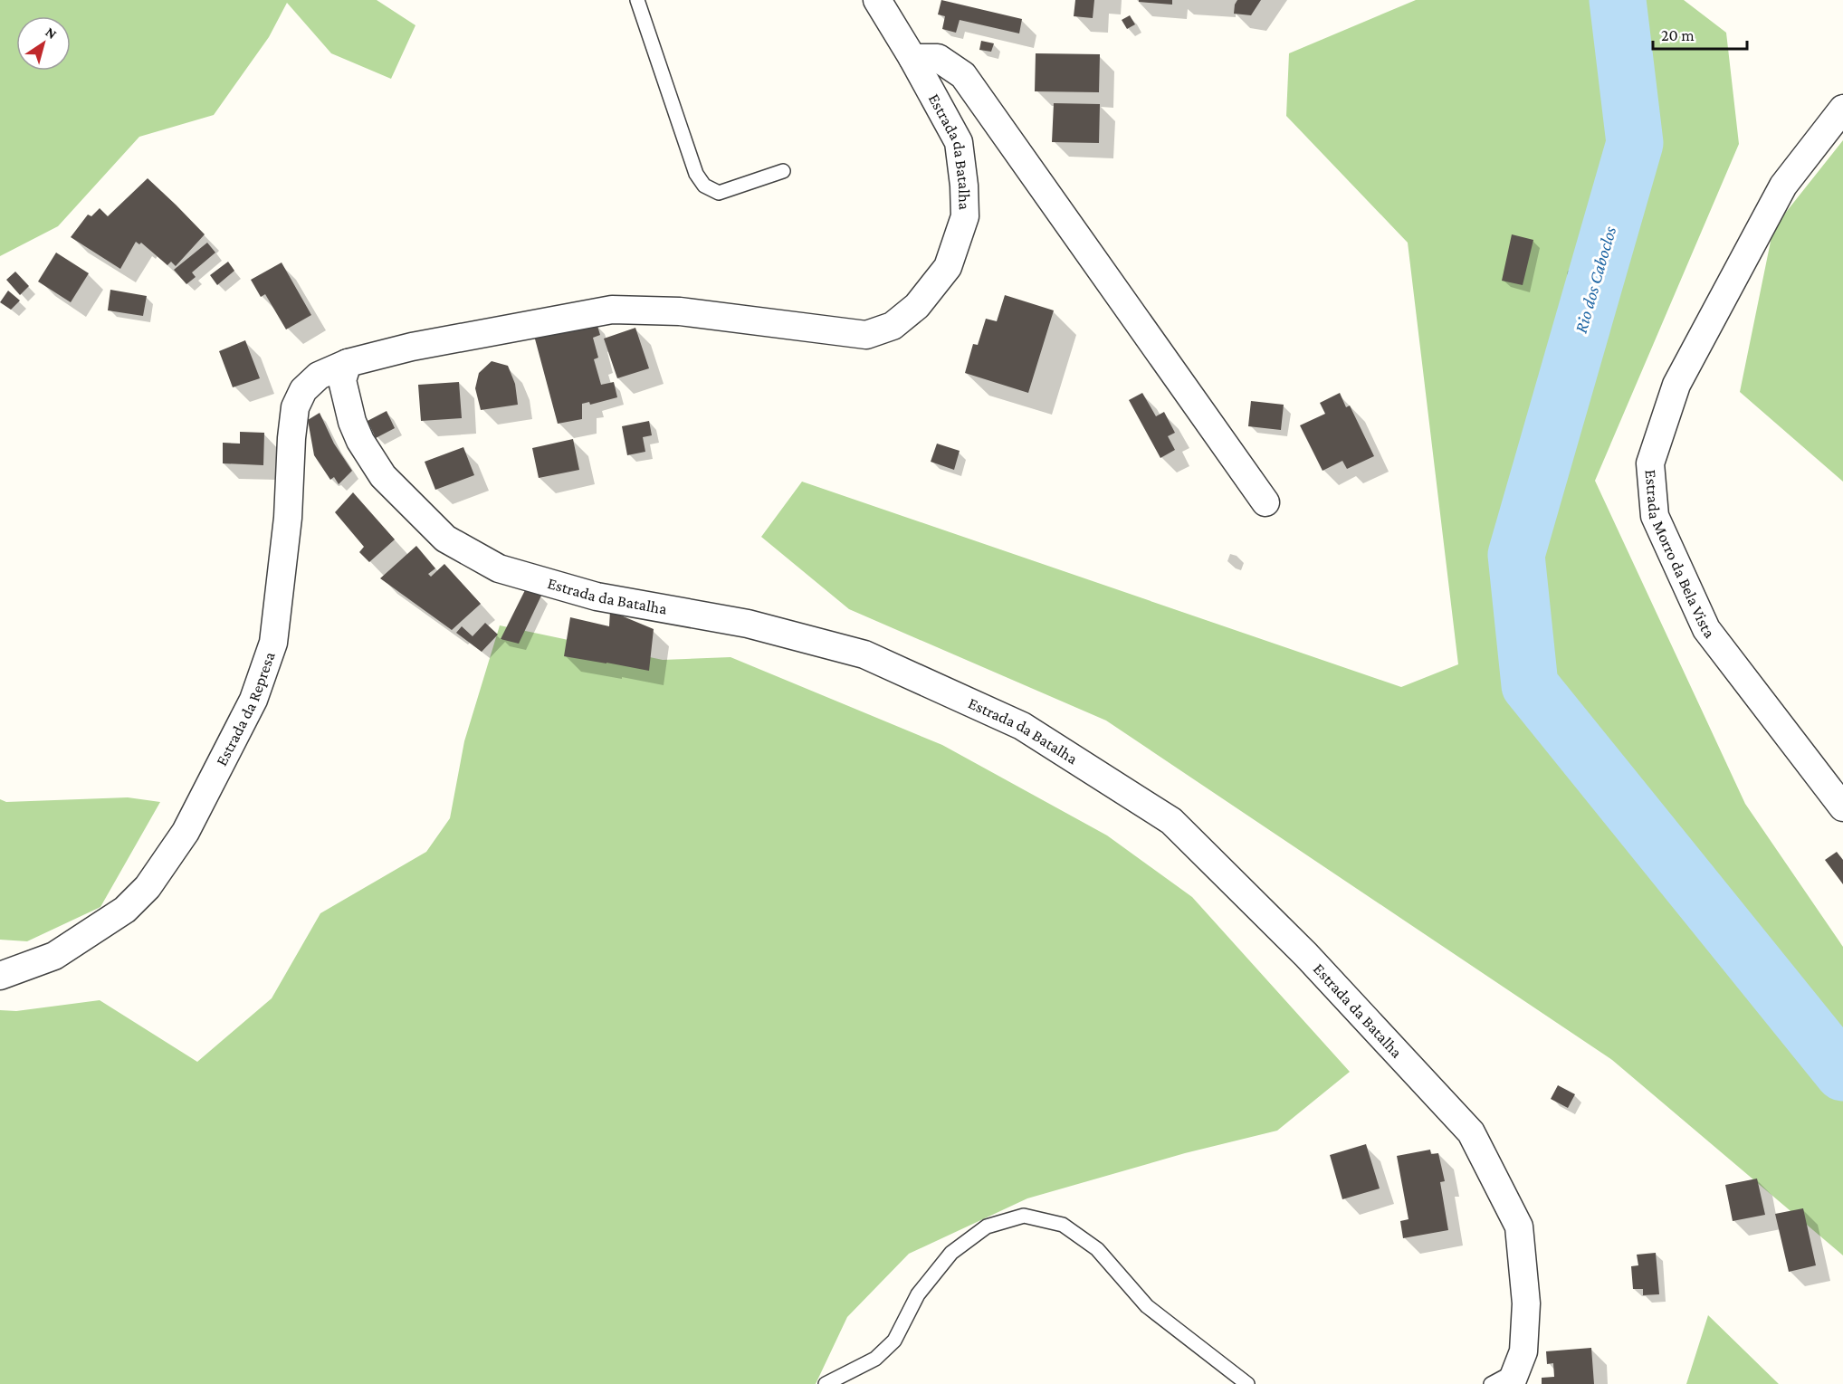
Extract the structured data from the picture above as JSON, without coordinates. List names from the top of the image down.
{
  "streets": {
    "street": ["Estrada da Batalha", "Estrada Morro da Bela Vista", "Estrada da Represa"]
  },
  "crossings": [
    ["Estrada da Batalha", "Estrada da Represa"]
  ],
  "water": ["Rio dos Caboclos"],
  "scale_bar": "20 m",
  "north": "top right"
}
